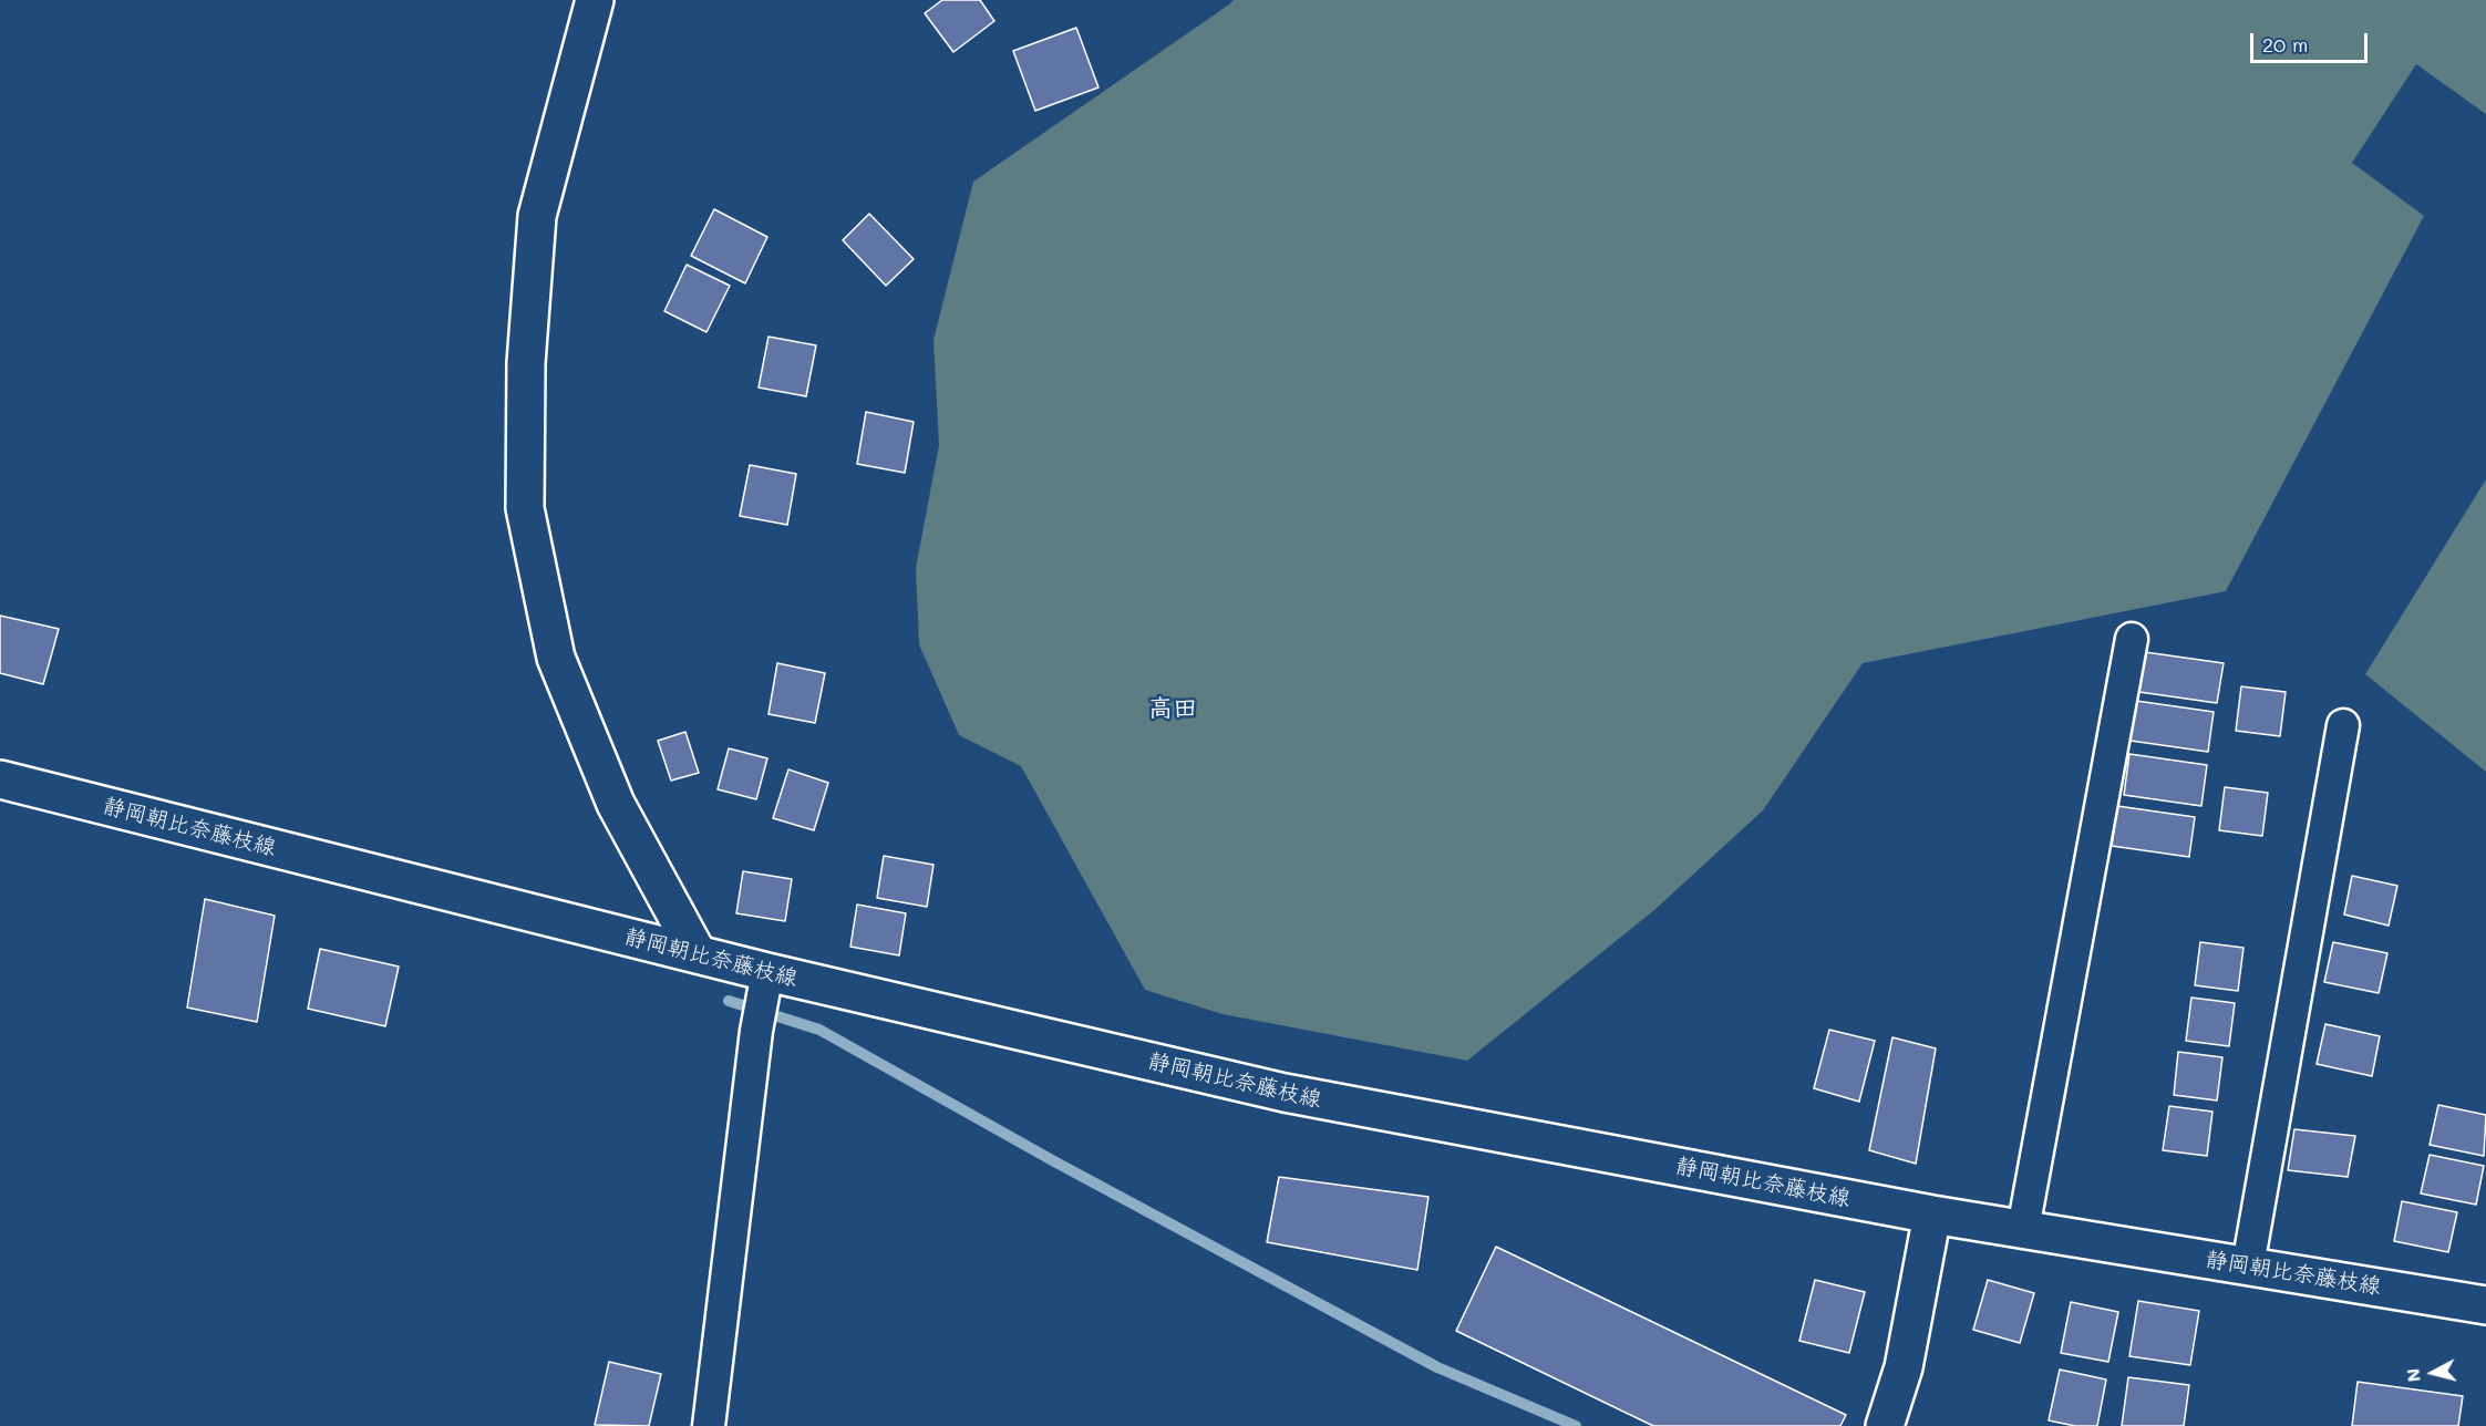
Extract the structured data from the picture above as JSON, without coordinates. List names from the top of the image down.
{
  "streets": {
    "main road": ["静岡朝比奈藤枝線"]
  },
  "districts": ["高田"],
  "scale_bar": "20 m",
  "north": "left"
}
